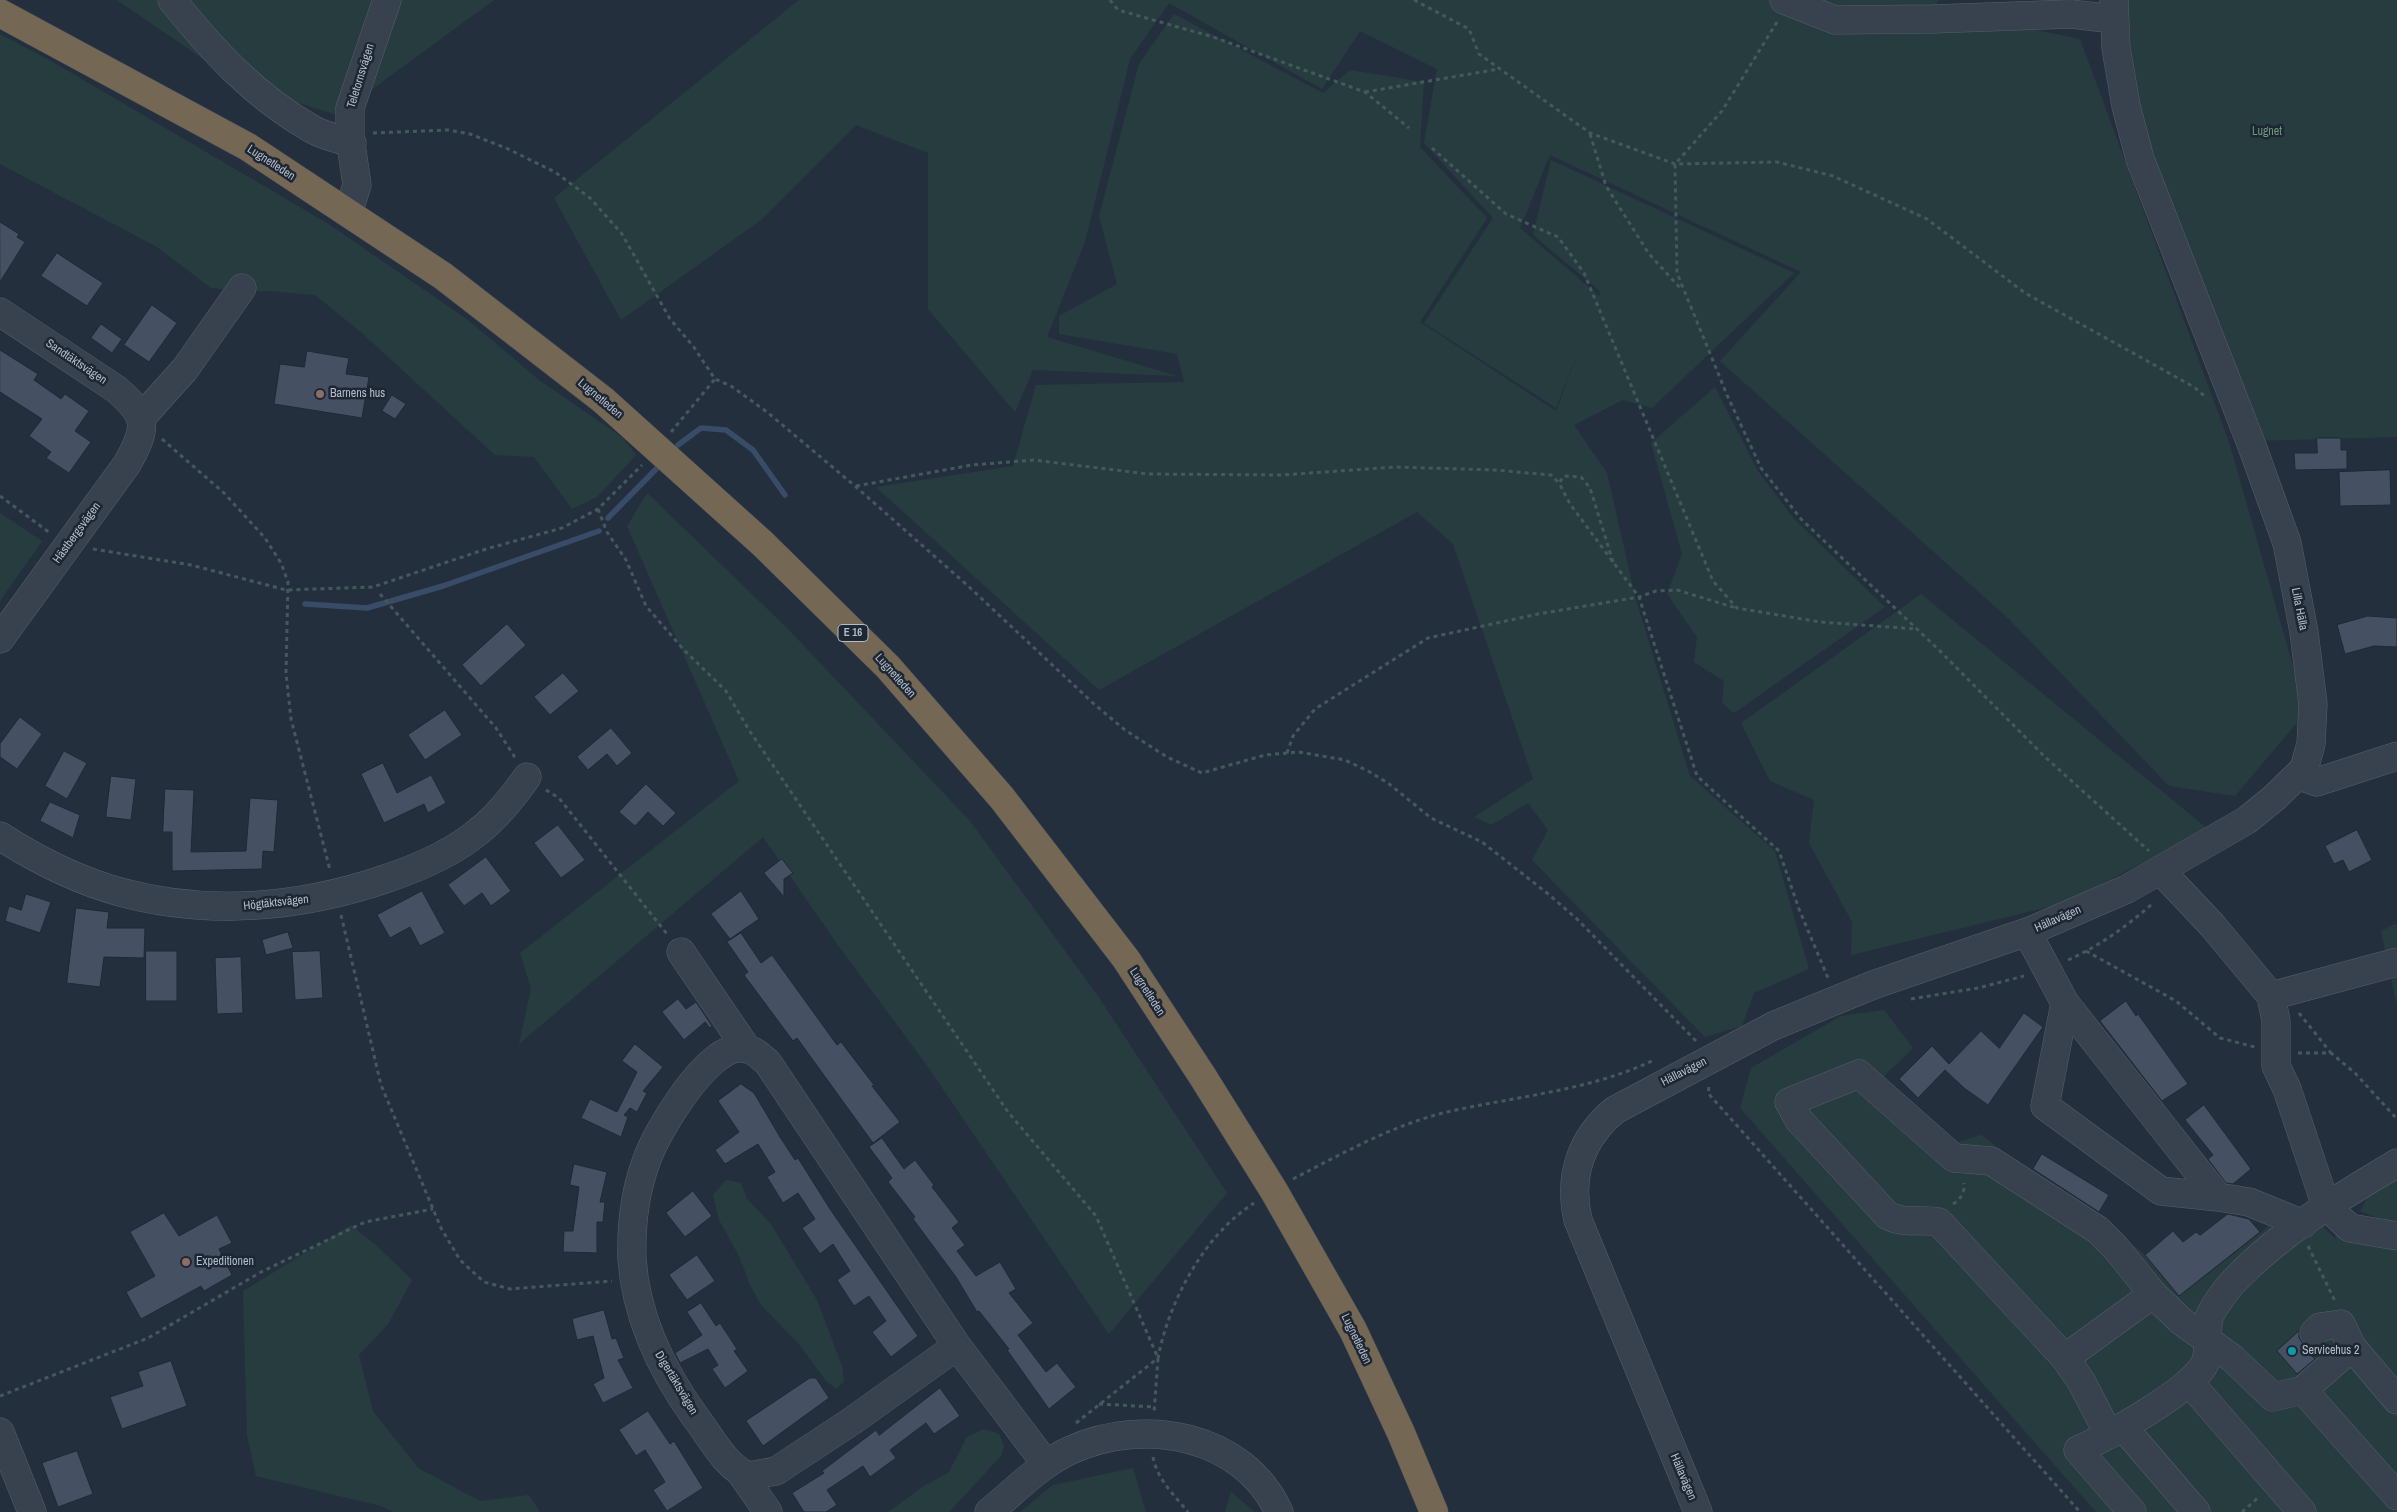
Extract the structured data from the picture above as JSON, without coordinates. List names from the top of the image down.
{
  "streets": {
    "highway": ["Lugnetleden", "E 16"],
    "street": [
      "Teletornsvägen",
      "Sandtäktsvägen",
      "Hästbergsvägen",
      "Lilla Hälla",
      "Högtäktsvägen",
      "Hällavägen",
      "Digertäktsvägen"
    ]
  },
  "crossings": [
    ["Teletornsvägen", "Lugnetleden"],
    ["Sandtäktsvägen", "Hästbergsvägen"],
    ["Lilla Hälla", "Hällavägen"]
  ],
  "parks": ["Lugnet"],
  "places": ["Barnens hus", "Expeditionen", "Servicehus 2"]
}
